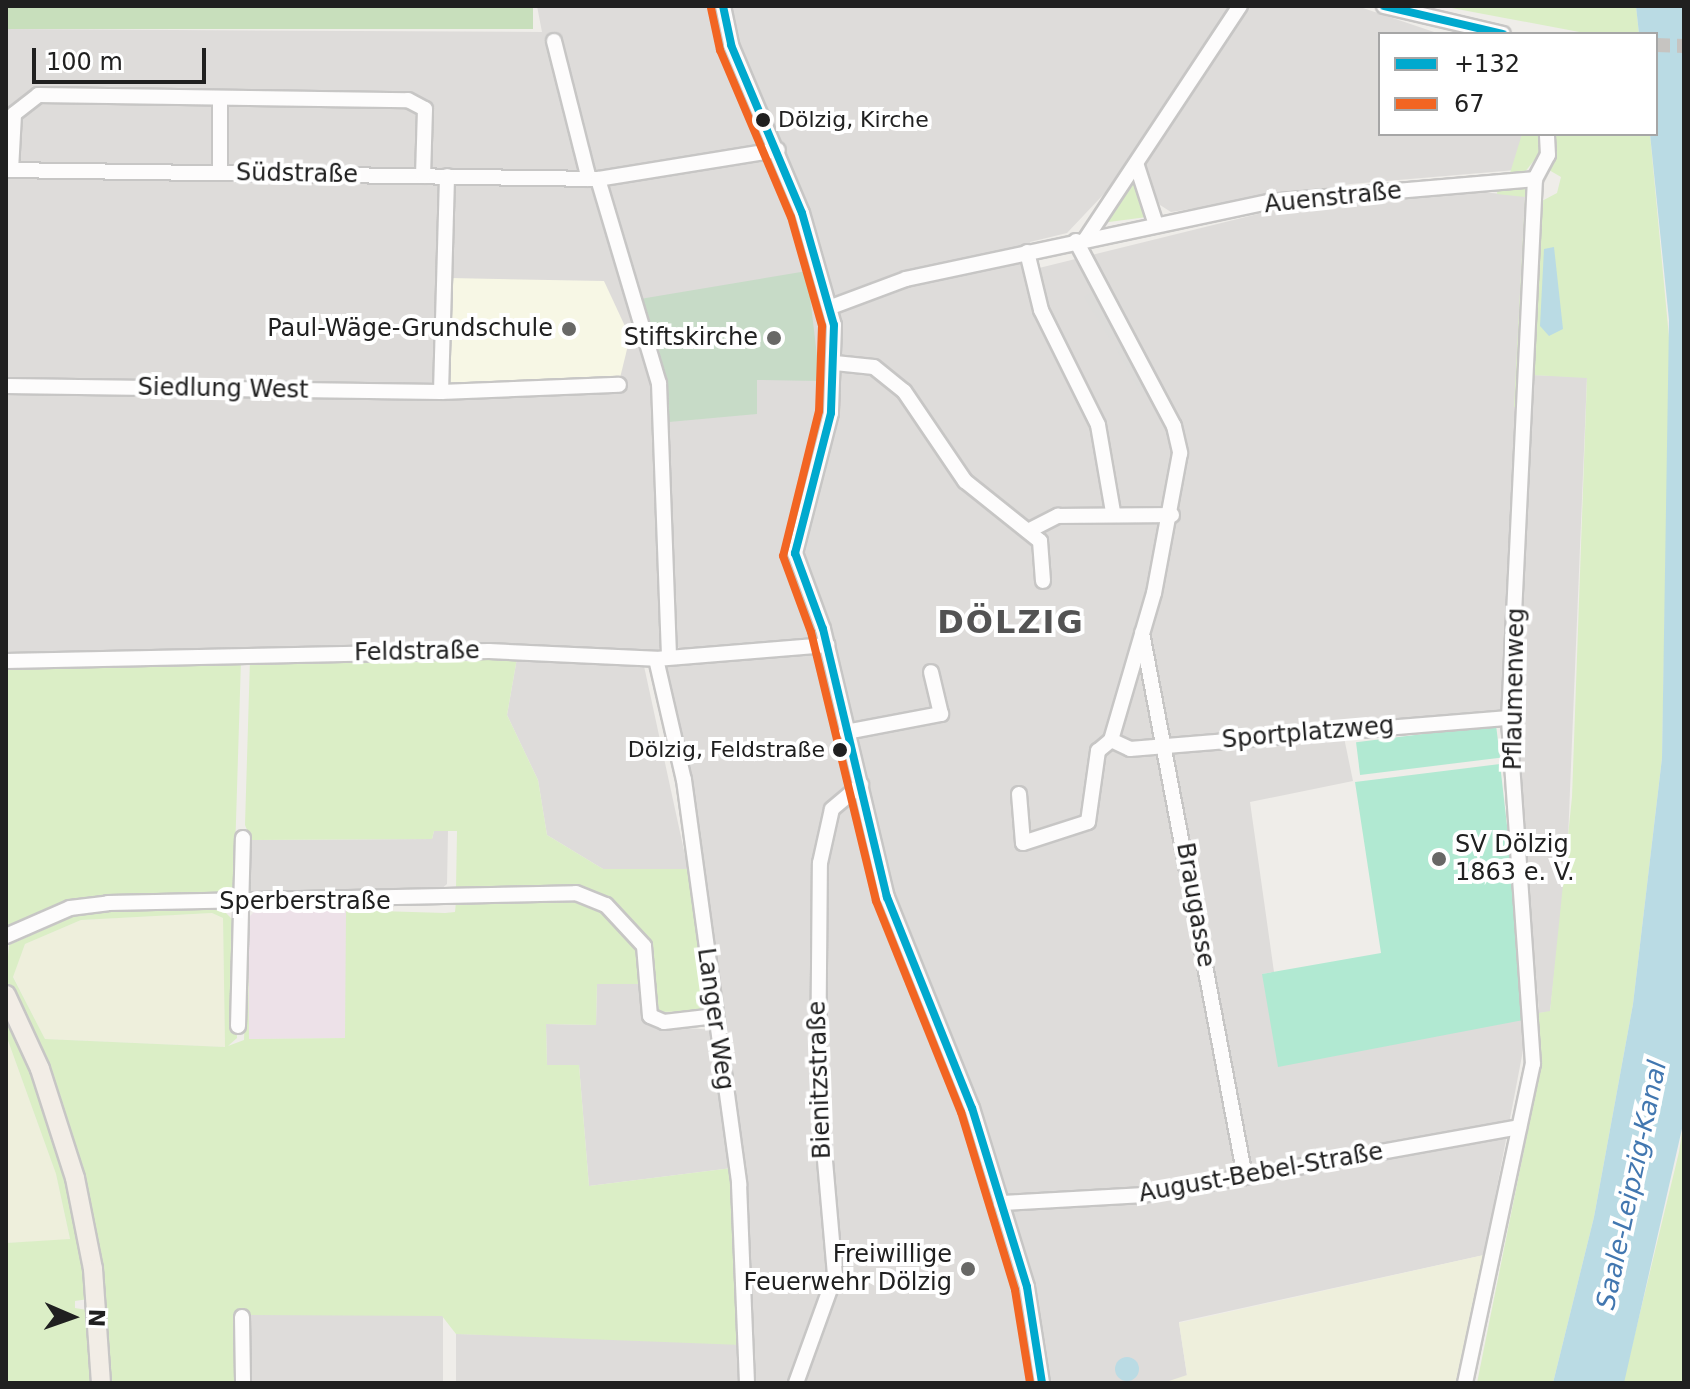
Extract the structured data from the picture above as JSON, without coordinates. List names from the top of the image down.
{
  "streets": {
    "street": [
      "Südstraße",
      "Auenstraße",
      "Siedlung West",
      "Feldstraße",
      "Pflaumenweg",
      "Sportplatzweg",
      "Sperberstraße",
      "Braugasse",
      "Langer Weg",
      "Bienitzstraße",
      "August-Bebel-Straße"
    ]
  },
  "crossings": [
    ["Südstraße", "Langer Weg"],
    ["Auenstraße", "Pflaumenweg"],
    ["Auenstraße", "Braugasse"],
    ["Feldstraße", "Langer Weg"],
    ["Pflaumenweg", "Sportplatzweg"],
    ["Pflaumenweg", "August-Bebel-Straße"],
    ["Sportplatzweg", "Braugasse"],
    ["Sperberstraße", "Langer Weg"],
    ["Braugasse", "August-Bebel-Straße"]
  ],
  "districts": ["DÖLZIG"],
  "water": ["Saale-Leipzig-Kanal"],
  "places": [
    "Dölzig, Kirche",
    "Paul-Wäge-Grundschule",
    "Stiftskirche",
    "Dölzig, Feldstraße",
    "SV Dölzig 1863 e. V.",
    "Freiwillige Feuerwehr Dölzig"
  ],
  "lines": ["transit line +132", "transit line 67"],
  "legend": ["+132", "67"],
  "scale_bar": "100 m",
  "north": "right"
}
